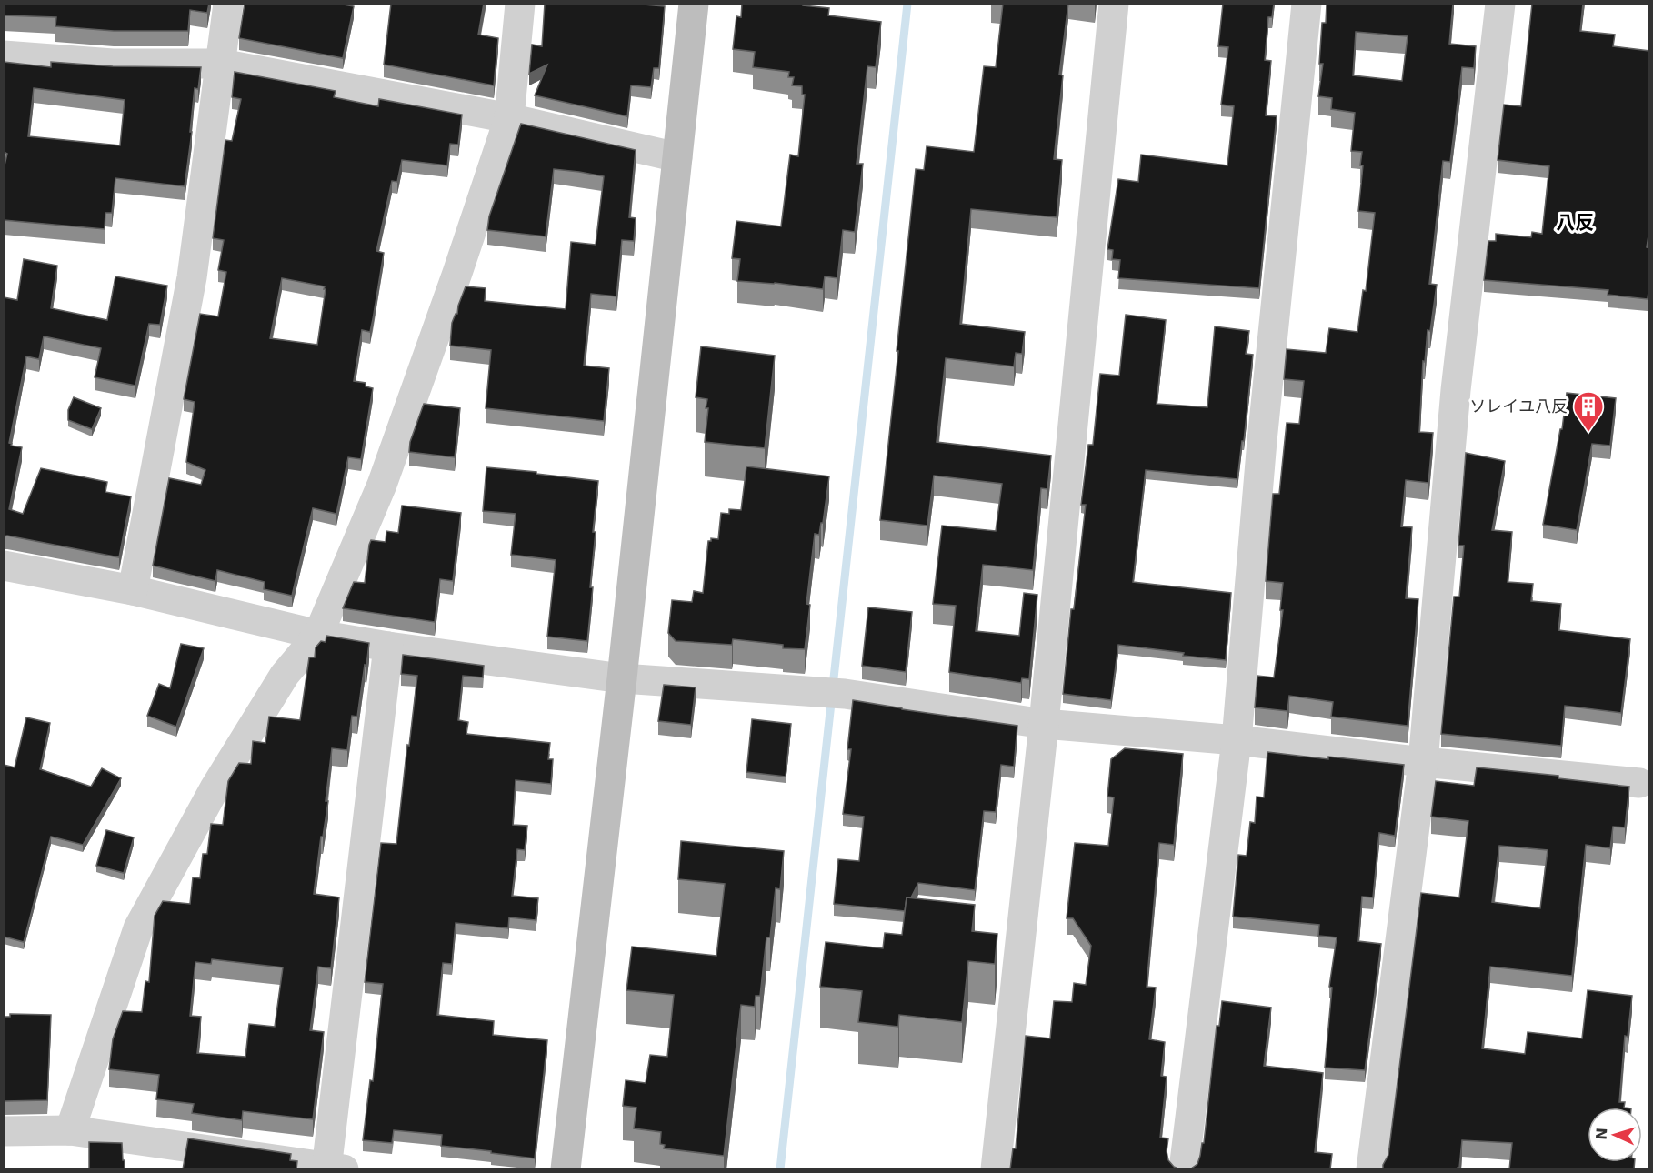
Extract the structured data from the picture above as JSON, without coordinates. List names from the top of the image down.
{
  "districts": ["八反"],
  "places": {
    "building": ["ソレイユ八反"]
  },
  "north": "left"
}
